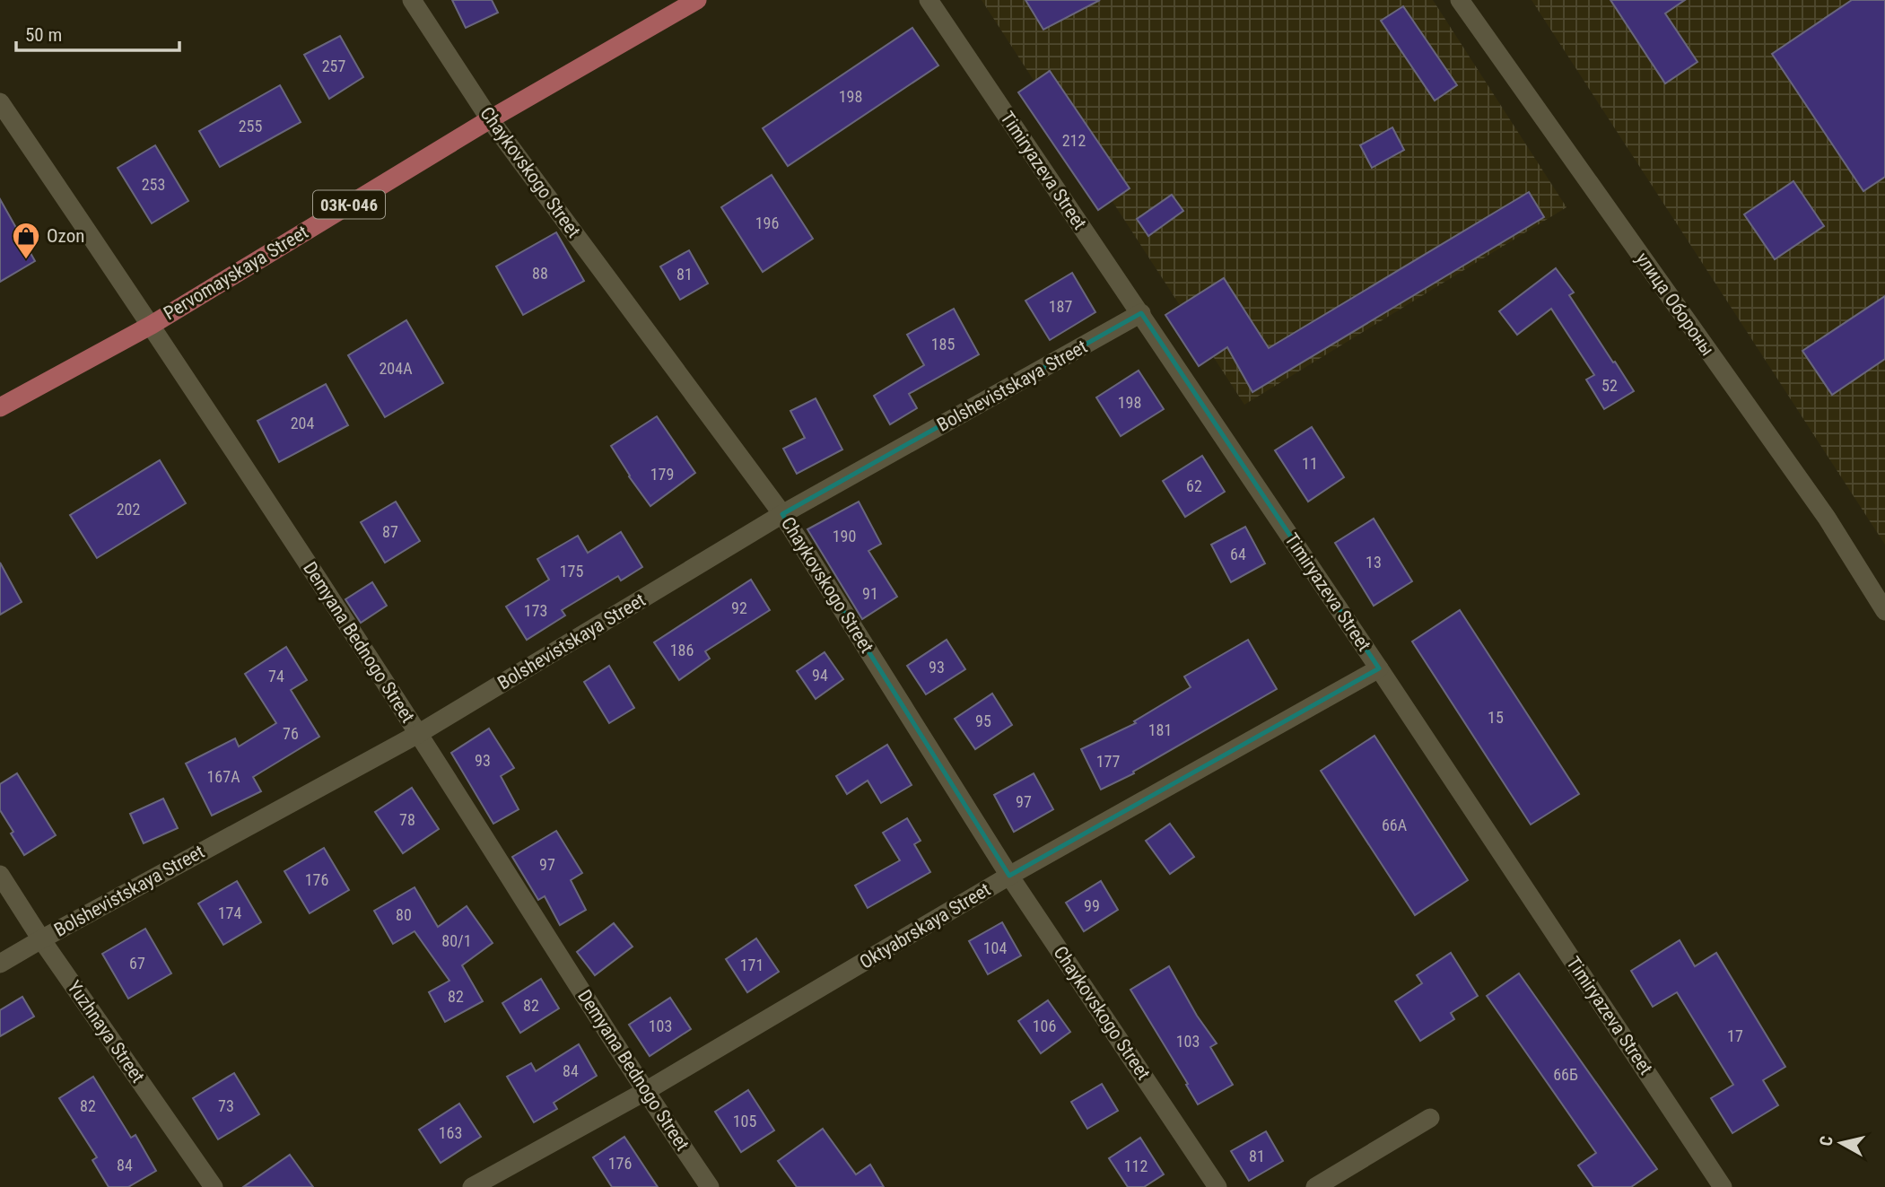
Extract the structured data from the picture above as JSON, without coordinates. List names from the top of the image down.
{
  "streets": {
    "main road": ["03К-046", "Pervomayskaya Street"],
    "street": [
      "Timiryazeva Street",
      "Chaykovskogo Street",
      "улица Обороны",
      "Bolshevistskaya Street",
      "Demyana Bednogo Street",
      "Oktyabrskaya Street",
      "Yuzhnaya Street"
    ]
  },
  "crossings": [
    ["Timiryazeva Street", "Bolshevistskaya Street"],
    ["Timiryazeva Street", "Oktyabrskaya Street"],
    ["Chaykovskogo Street", "Pervomayskaya Street"],
    ["Chaykovskogo Street", "Bolshevistskaya Street"],
    ["Chaykovskogo Street", "Oktyabrskaya Street"],
    ["Pervomayskaya Street", "Demyana Bednogo Street"],
    ["Bolshevistskaya Street", "Demyana Bednogo Street"],
    ["Bolshevistskaya Street", "Yuzhnaya Street"],
    ["Demyana Bednogo Street", "Oktyabrskaya Street"]
  ],
  "places": {
    "shop": ["Ozon"]
  },
  "house_numbers": [
    "257",
    "198",
    "255",
    "212",
    "253",
    "196",
    "88",
    "81",
    "187",
    "185",
    "204А",
    "52",
    "198",
    "204",
    "11",
    "179",
    "62",
    "202",
    "87",
    "190",
    "64",
    "13",
    "175",
    "91",
    "92",
    "173",
    "186",
    "93",
    "94",
    "74",
    "15",
    "95",
    "181",
    "76",
    "93",
    "177",
    "167А",
    "97",
    "78",
    "66А",
    "97",
    "176",
    "99",
    "174",
    "80",
    "80/1",
    "104",
    "67",
    "171",
    "82",
    "82",
    "103",
    "106",
    "17",
    "103",
    "84",
    "66Б",
    "82",
    "73",
    "105",
    "163",
    "81",
    "176",
    "84",
    "112"
  ],
  "scale_bar": "50 m",
  "north": "left"
}
